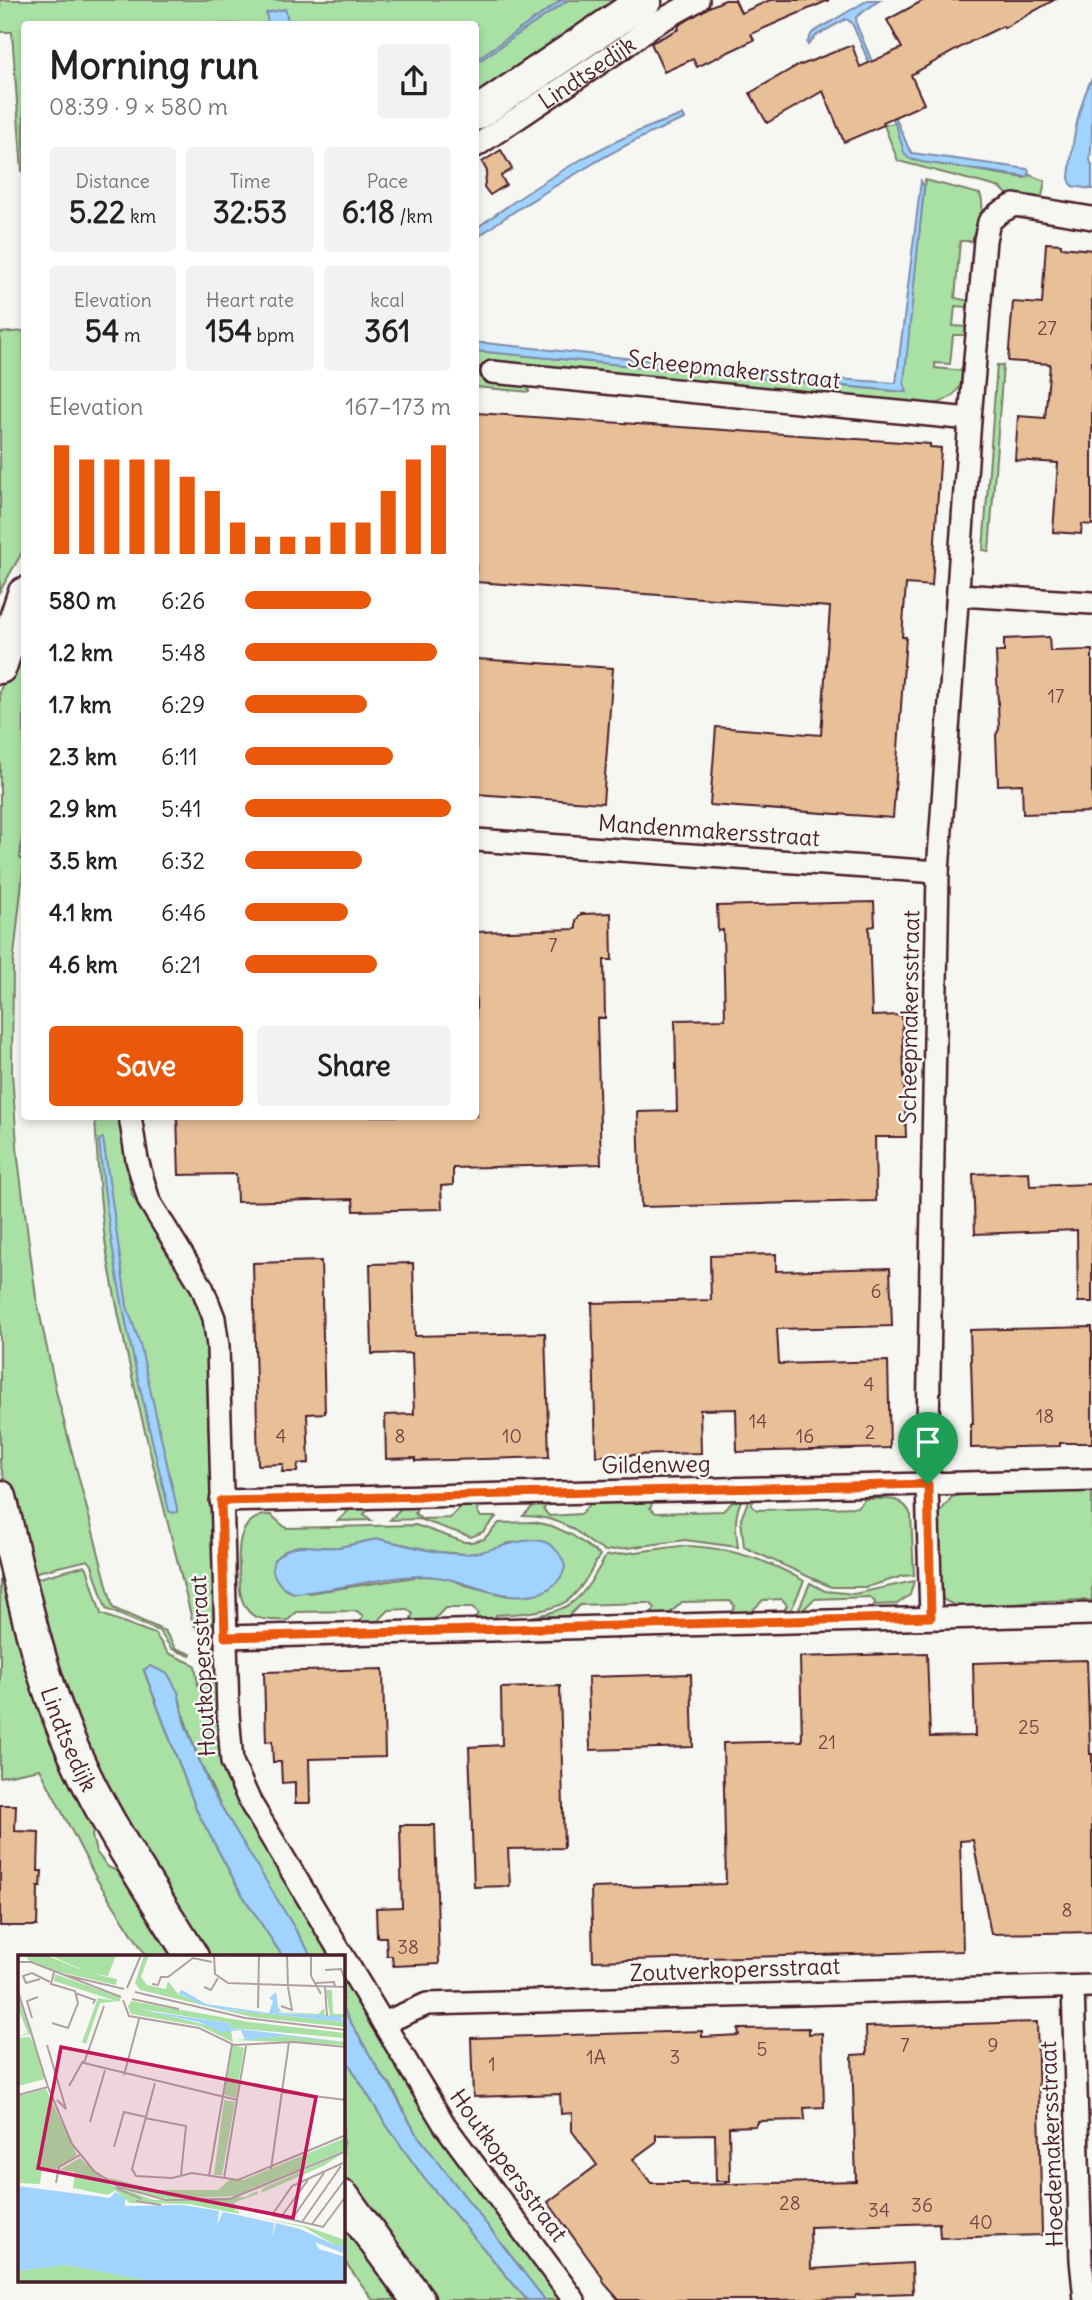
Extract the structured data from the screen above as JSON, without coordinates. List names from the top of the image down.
{
  "streets": {
    "street": [
      "Lindtsedijk",
      "Scheepmakersstraat",
      "Mandenmakersstraat",
      "Gildenweg",
      "Houtkopersstraat",
      "Zoutverkopersstraat",
      "Hoedemakersstraat"
    ]
  },
  "crossings": [
    ["Scheepmakersstraat", "Mandenmakersstraat"],
    ["Scheepmakersstraat", "Gildenweg"],
    ["Gildenweg", "Houtkopersstraat"],
    ["Houtkopersstraat", "Zoutverkopersstraat"],
    ["Zoutverkopersstraat", "Hoedemakersstraat"]
  ],
  "house_numbers": [
    "27",
    "17",
    "7",
    "6",
    "4",
    "18",
    "14",
    "2",
    "4",
    "8",
    "10",
    "16",
    "25",
    "21",
    "8",
    "38",
    "7",
    "9",
    "5",
    "1A",
    "3",
    "1",
    "28",
    "36",
    "34",
    "40"
  ],
  "page": {
    "heading": ["Morning run", "08:39 · 9 × 580 m"],
    "stats": [
      ["Distance", "5.22 km"],
      ["Time", "32:53"],
      ["Pace", "6:18 /km"],
      ["Elevation", "54 m"],
      ["Heart rate", "154 bpm"],
      ["kcal", "361"]
    ],
    "chart": ["Elevation", "167–173 m"],
    "list": [
      {
        "name": "580 m",
        "note": "6:26"
      },
      {
        "name": "1.2 km",
        "note": "5:48"
      },
      {
        "name": "1.7 km",
        "note": "6:29"
      },
      {
        "name": "2.3 km",
        "note": "6:11"
      },
      {
        "name": "2.9 km",
        "note": "5:41"
      },
      {
        "name": "3.5 km",
        "note": "6:32"
      },
      {
        "name": "4.1 km",
        "note": "6:46"
      },
      {
        "name": "4.6 km",
        "note": "6:21"
      }
    ],
    "buttons": ["Save", "Share"]
  }
}
